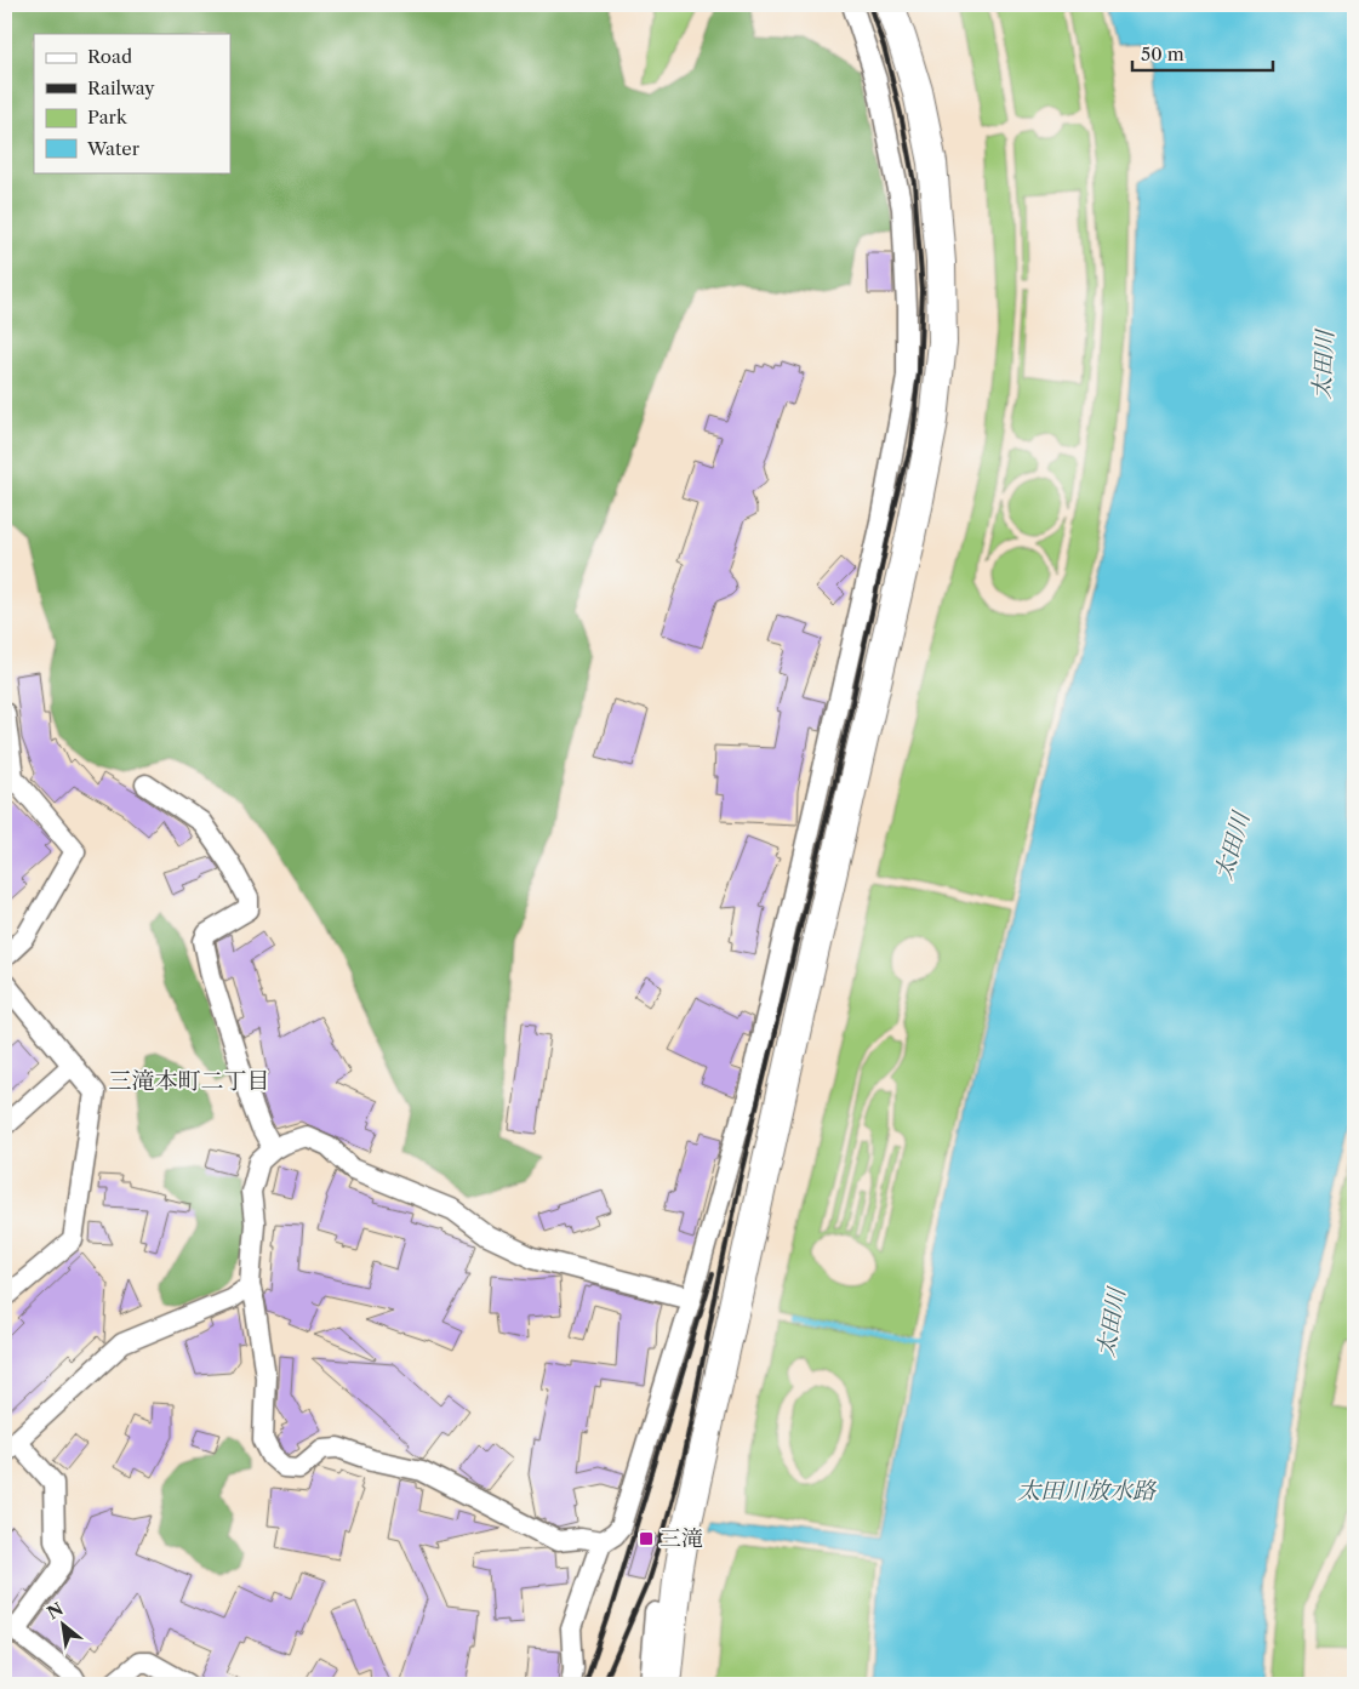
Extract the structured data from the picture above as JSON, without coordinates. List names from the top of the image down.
{
  "districts": ["三滝本町二丁目"],
  "water": ["太田川", "太田川放水路"],
  "places": {
    "transit": ["三滝"]
  },
  "legend": [
    "Road",
    "Railway",
    "Park",
    "Water"
  ],
  "scale_bar": "50 m",
  "north": "top left"
}
